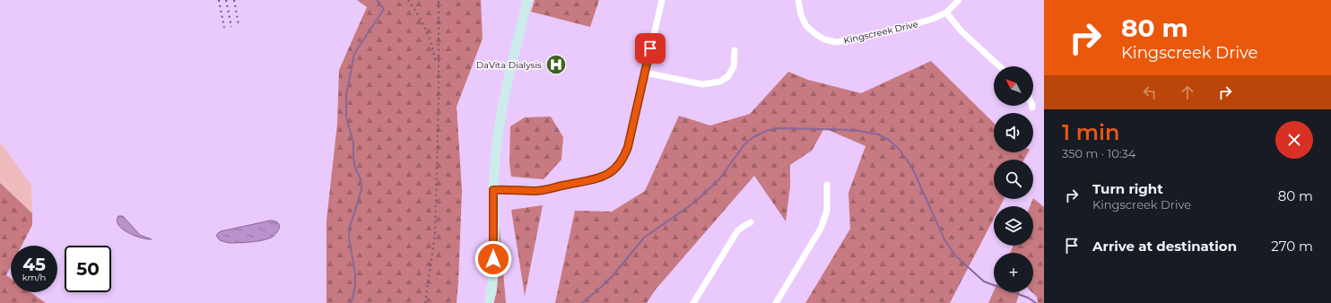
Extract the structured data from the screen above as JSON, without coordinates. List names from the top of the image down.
{
  "streets": {
    "street": ["Kingscreek Drive"]
  },
  "places": {
    "hospital": ["DaVita Dialysis"]
  },
  "north": "top left",
  "page": {
    "turn": ["80 m", "Kingscreek Drive"],
    "map_buttons": "+",
    "heading": ["1 min", "350 m · 10:34"],
    "list": [
      {
        "name": "Turn right",
        "note": "Kingscreek Drive",
        "value": "80 m"
      },
      {
        "name": "Arrive at destination",
        "value": "270 m"
      }
    ],
    "speed": "45 km/h",
    "limit": "50"
  }
}
